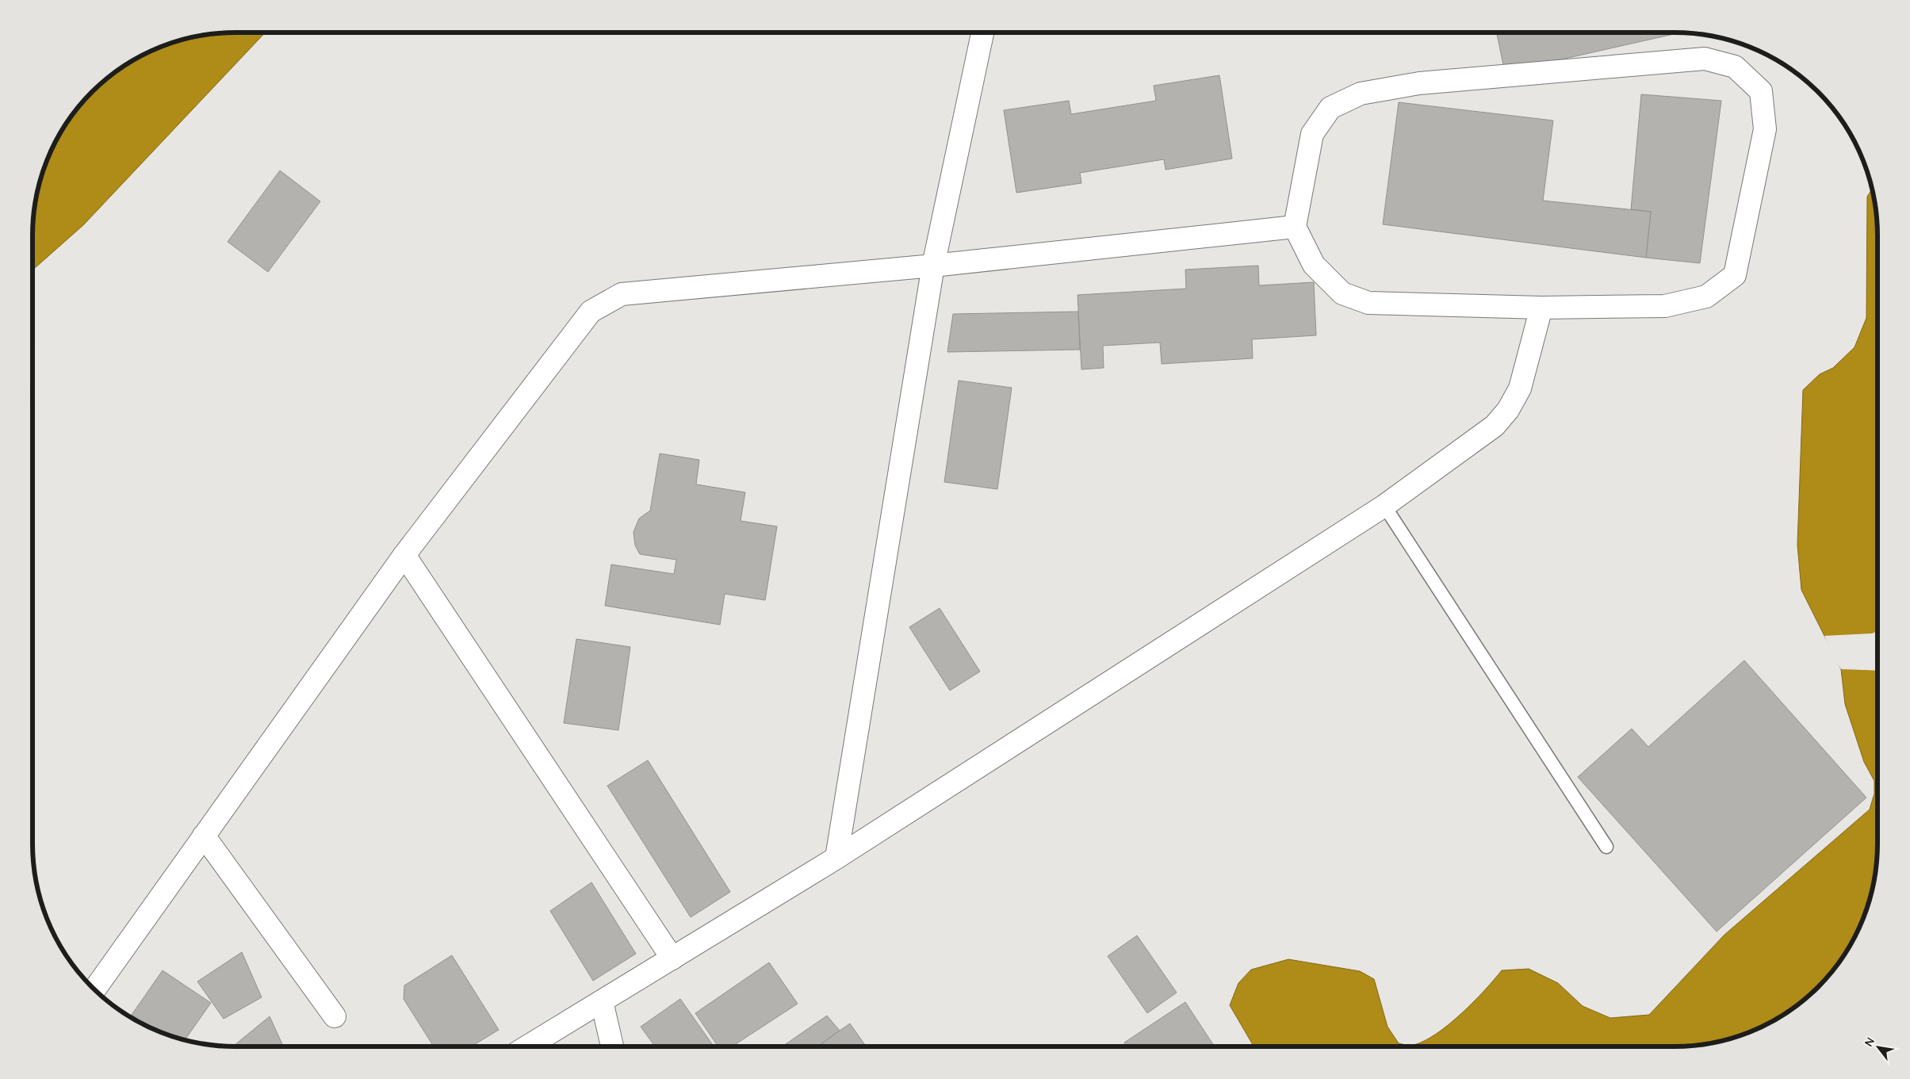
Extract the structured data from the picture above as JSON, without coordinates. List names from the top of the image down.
{
  "north": "top left"
}
